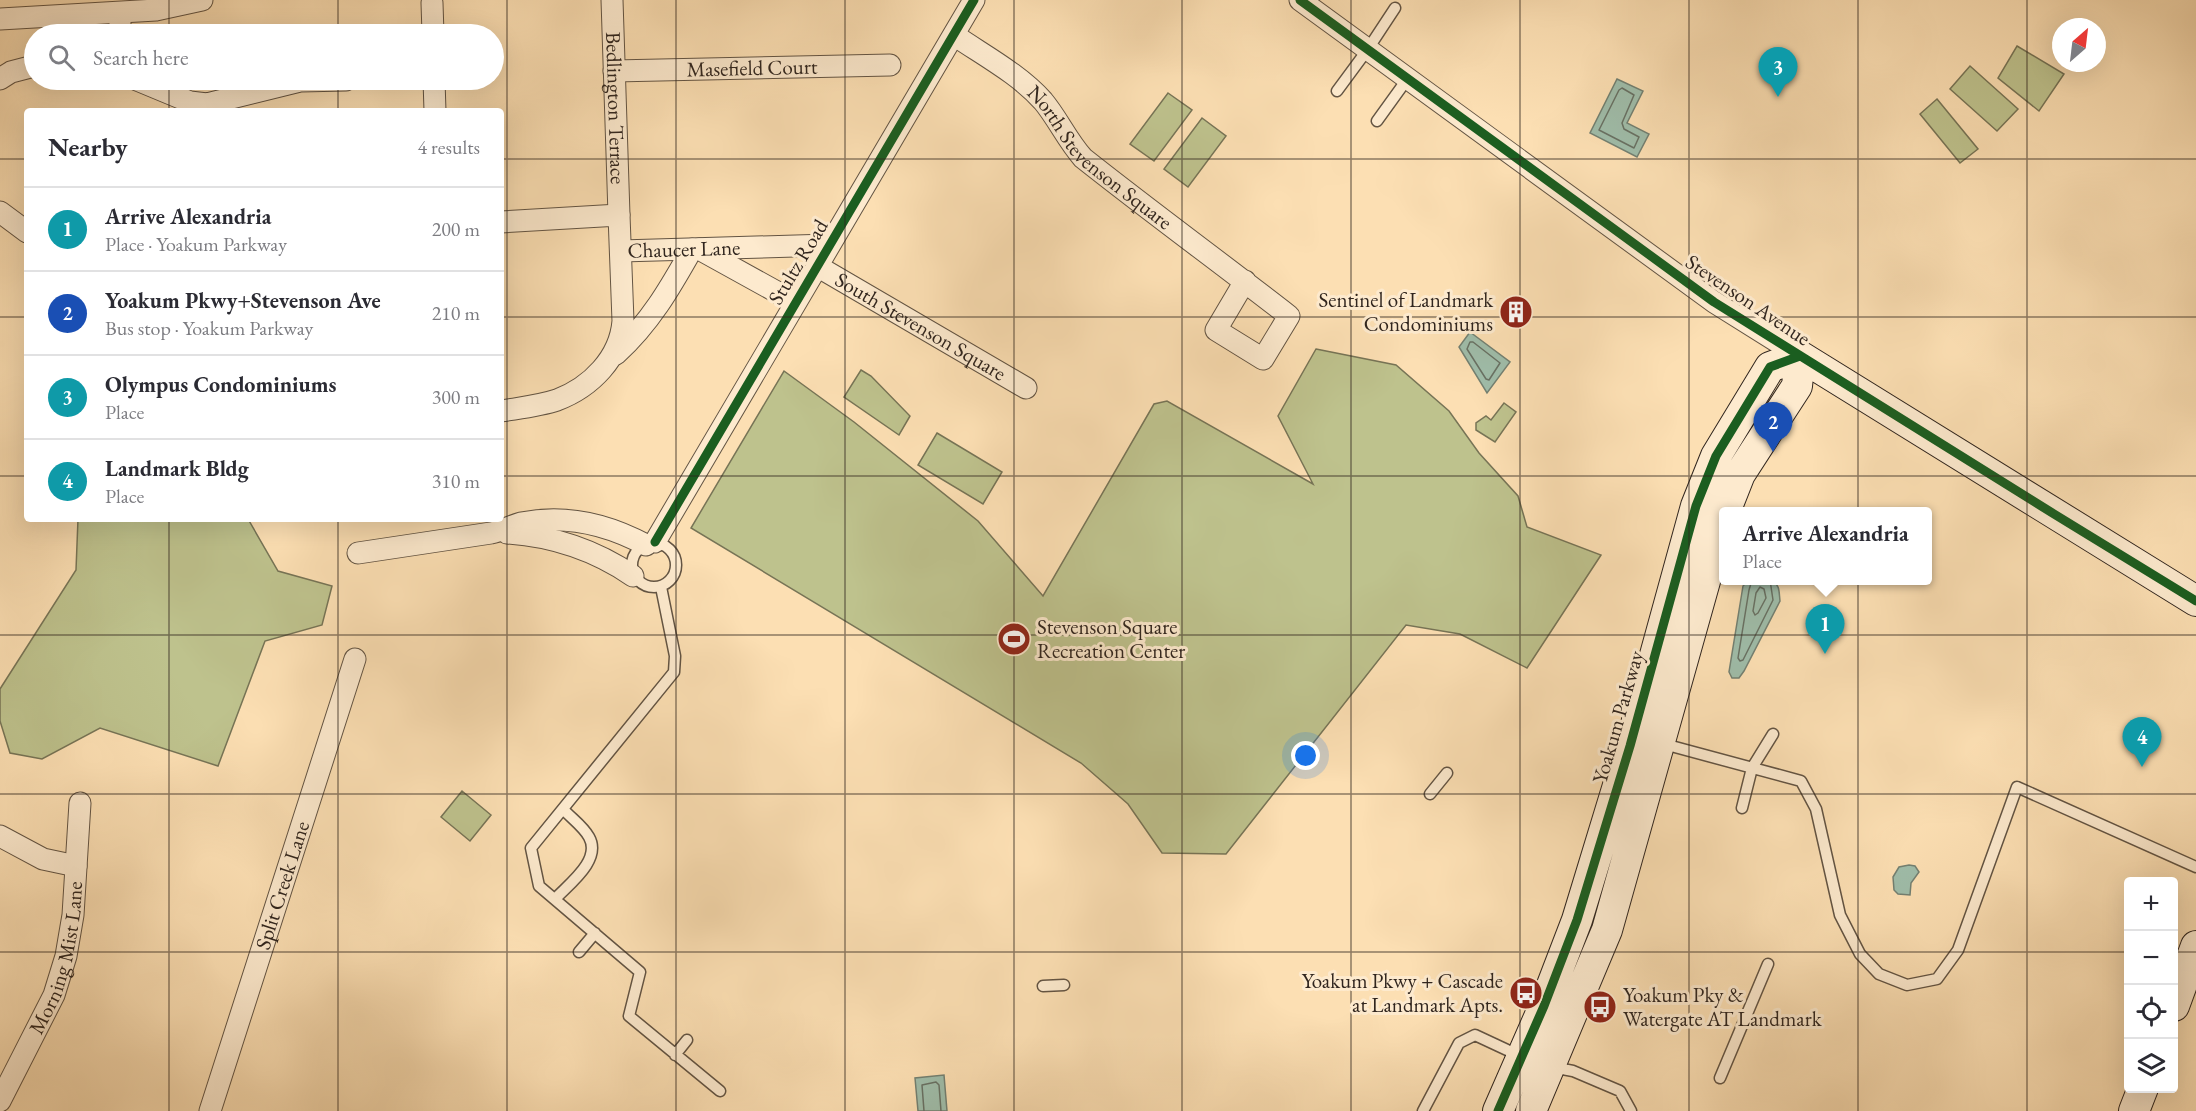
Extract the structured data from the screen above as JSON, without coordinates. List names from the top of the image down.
{
  "streets": {
    "street": [
      "Masefield Court",
      "Bedlington Terrace",
      "North Stevenson Square",
      "Chaucer Lane",
      "Stultz Road",
      "Stevenson Avenue",
      "South Stevenson Square",
      "Yoakum Parkway",
      "Split Creek Lane",
      "Morning Mist Lane"
    ]
  },
  "crossings": [
    ["Masefield Court", "Bedlington Terrace"],
    ["Bedlington Terrace", "Chaucer Lane"],
    ["North Stevenson Square", "Stultz Road"],
    ["Chaucer Lane", "Stultz Road"],
    ["Stultz Road", "South Stevenson Square"],
    ["Stevenson Avenue", "Yoakum Parkway"]
  ],
  "places": {
    "building": ["Sentinel of Landmark Condominiums"],
    "sports": ["Stevenson Square Recreation Center"],
    "bus stop": ["Yoakum Pkwy + Cascade at Landmark Apts.", "Yoakum Pky & Watergate AT Landmark"]
  },
  "north": "top right",
  "page": {
    "search": "Search here",
    "pins": [
      "3",
      "2",
      "1",
      "4"
    ],
    "heading": ["Nearby", "4 results"],
    "list": [
      {
        "mark": "1",
        "name": "Arrive Alexandria",
        "note": "Place · Yoakum Parkway",
        "value": "200 m"
      },
      {
        "mark": "2",
        "name": "Yoakum Pkwy+Stevenson Ave",
        "note": "Bus stop · Yoakum Parkway",
        "value": "210 m"
      },
      {
        "mark": "3",
        "name": "Olympus Condominiums",
        "note": "Place",
        "value": "300 m"
      },
      {
        "mark": "4",
        "name": "Landmark Bldg",
        "note": "Place",
        "value": "310 m"
      }
    ],
    "popup": ["Arrive Alexandria", "Place"],
    "map_buttons": ["+", "−"]
  }
}
